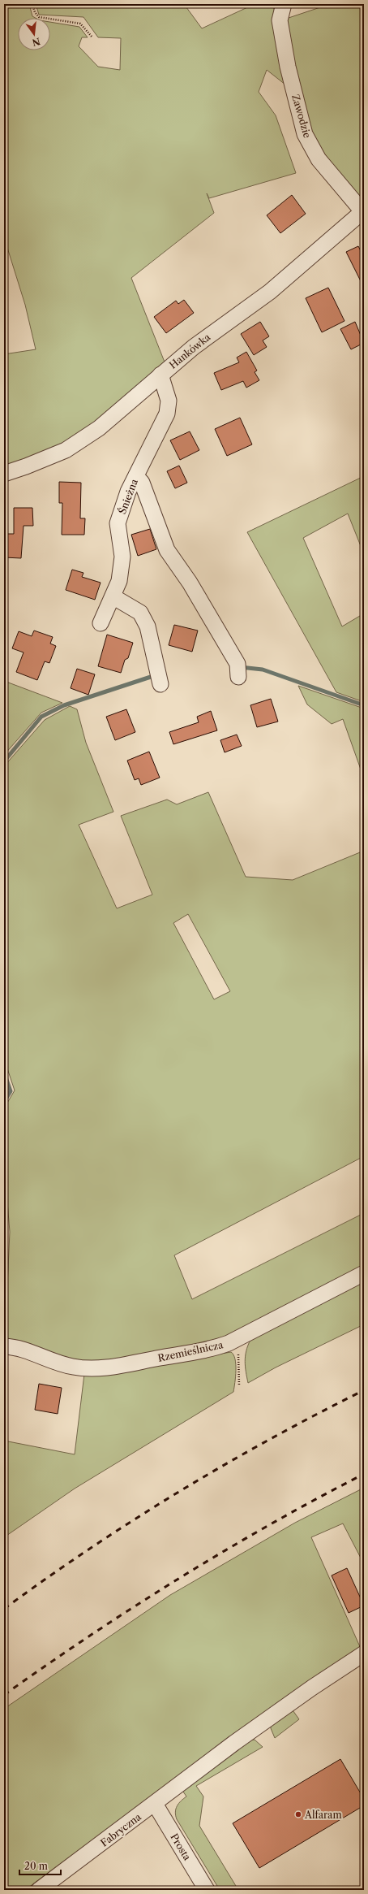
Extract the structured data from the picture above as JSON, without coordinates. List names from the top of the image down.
{
  "streets": {
    "street": [
      "Zawodzie",
      "Hankówka",
      "Śnieżna",
      "Rzemieślnicza",
      "Fabryczna",
      "Prosta"
    ]
  },
  "crossings": [
    ["Zawodzie", "Hankówka"],
    ["Hankówka", "Śnieżna"],
    ["Fabryczna", "Prosta"]
  ],
  "places": ["Alfaram"],
  "scale_bar": "20 m",
  "north": "bottom"
}
